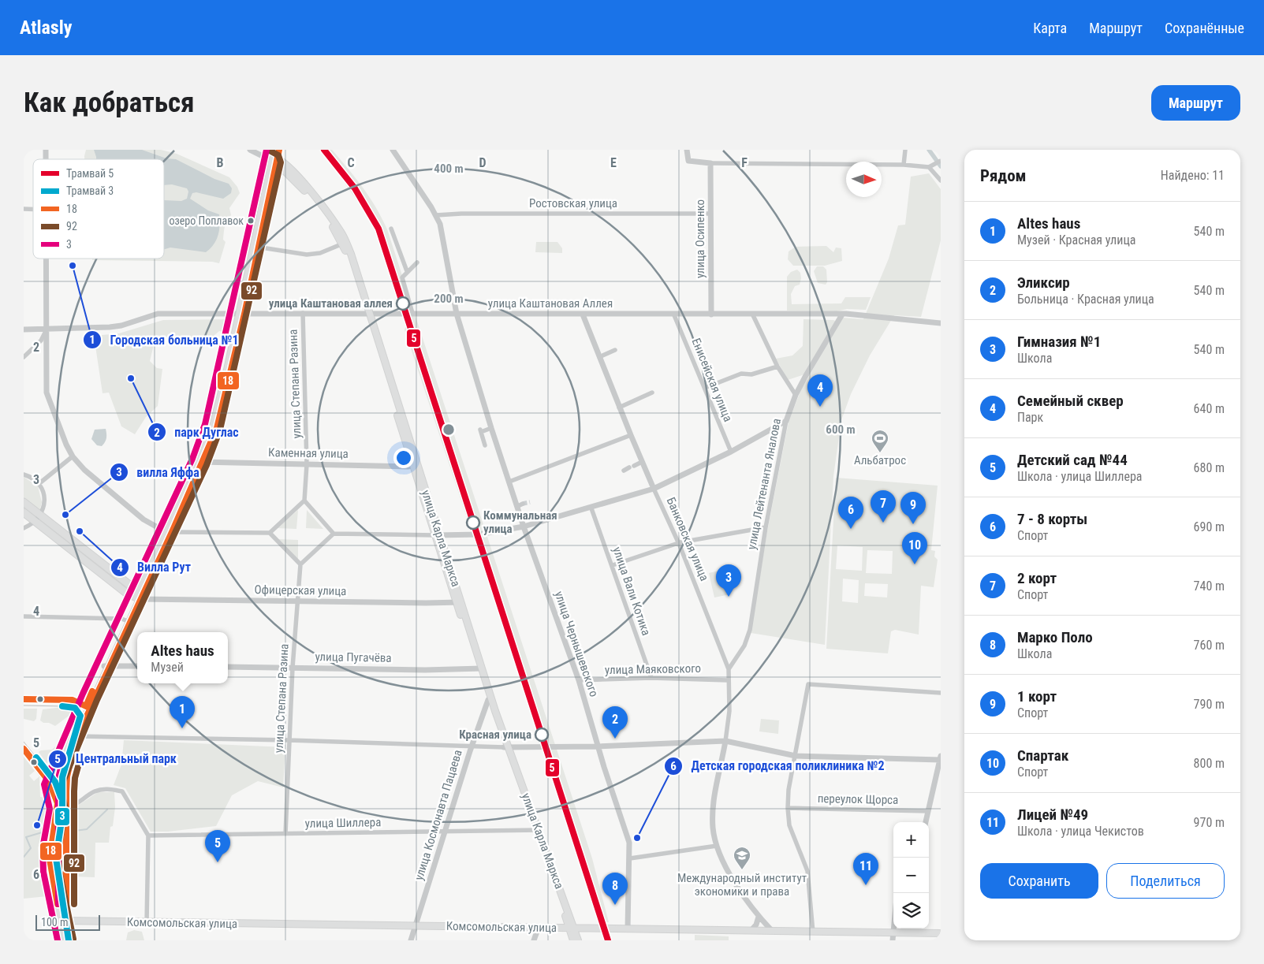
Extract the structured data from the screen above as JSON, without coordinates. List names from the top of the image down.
{
  "streets": {
    "main road": ["улица Карла Маркса", "Комсомольская улица"],
    "street": [
      "Ростовская улица",
      "улица Осипенко",
      "улица Каштановая Аллея",
      "Енисейская улица",
      "улица Степана Разина",
      "Каменная улица",
      "улица Лейтенанта Яналова",
      "Банковская улица",
      "Офицерская улица",
      "улица Вали Котика",
      "улица Чернышевского",
      "улица Пугачёва",
      "улица Маяковского",
      "переулок Щорса",
      "улица Космонавта Пацаева",
      "улица Шиллера"
    ]
  },
  "crossings": [
    ["Ростовская улица", "улица Осипенко"],
    ["Ростовская улица", "улица Чернышевского"],
    ["улица Осипенко", "улица Каштановая Аллея"],
    ["улица Каштановая Аллея", "Енисейская улица"],
    ["улица Каштановая Аллея", "улица Степана Разина"],
    ["улица Каштановая Аллея", "улица Лейтенанта Яналова"],
    ["улица Каштановая Аллея", "улица Карла Маркса"],
    ["улица Каштановая Аллея", "Банковская улица"],
    ["улица Каштановая Аллея", "улица Чернышевского"],
    ["улица Степана Разина", "Каменная улица"],
    ["улица Степана Разина", "Офицерская улица"],
    ["улица Степана Разина", "улица Пугачёва"],
    ["улица Степана Разина", "улица Шиллера"],
    ["Каменная улица", "улица Карла Маркса"],
    ["улица Лейтенанта Яналова", "Банковская улица"],
    ["улица Лейтенанта Яналова", "улица Маяковского"],
    ["улица Лейтенанта Яналова", "Комсомольская улица"],
    ["улица Карла Маркса", "Офицерская улица"],
    ["улица Карла Маркса", "улица Пугачёва"],
    ["улица Карла Маркса", "улица Космонавта Пацаева"],
    ["улица Карла Маркса", "улица Шиллера"],
    ["улица Карла Маркса", "Комсомольская улица"],
    ["улица Вали Котика", "улица Маяковского"],
    ["улица Чернышевского", "улица Маяковского"],
    ["улица Чернышевского", "Комсомольская улица"],
    ["улица Космонавта Пацаева", "улица Шиллера"],
    ["улица Космонавта Пацаева", "Комсомольская улица"]
  ],
  "places": {
    "other": [
      "озеро Поплавок",
      "Городская больница №1",
      "улица Каштановая аллея",
      "парк Дуглас",
      "вилла Яффа",
      "Коммунальная улица",
      "Вилла Рут",
      "Красная улица",
      "Центральный парк",
      "Детская городская поликлиника №2"
    ],
    "sports": ["Альбатрос"],
    "school or university": ["Международный институт экономики и права"]
  },
  "lines": [
    "tram line 5",
    "transit line 18",
    "transit line 92",
    "transit line 3",
    "tram line 3"
  ],
  "legend": [
    "Трамвай 5",
    "Трамвай 3",
    "18",
    "92",
    "3"
  ],
  "scale_bar": "100 m",
  "north": "right",
  "page": {
    "header": "Atlasly",
    "nav": ["Карта", "Маршрут", "Сохранённые"],
    "buttons": [
      "Маршрут",
      ["Сохранить", "Поделиться"]
    ],
    "title": "Как добраться",
    "heading": ["Рядом", "Найдено: 11"],
    "list": [
      {
        "mark": "1",
        "name": "Altes haus",
        "note": "Музей · Красная улица",
        "value": "540 m"
      },
      {
        "mark": "2",
        "name": "Эликсир",
        "note": "Больница · Красная улица",
        "value": "540 m"
      },
      {
        "mark": "3",
        "name": "Гимназия №1",
        "note": "Школа",
        "value": "540 m"
      },
      {
        "mark": "4",
        "name": "Семейный сквер",
        "note": "Парк",
        "value": "640 m"
      },
      {
        "mark": "5",
        "name": "Детский сад №44",
        "note": "Школа · улица Шиллера",
        "value": "680 m"
      },
      {
        "mark": "6",
        "name": "7 - 8 корты",
        "note": "Спорт",
        "value": "690 m"
      },
      {
        "mark": "7",
        "name": "2 корт",
        "note": "Спорт",
        "value": "740 m"
      },
      {
        "mark": "8",
        "name": "Марко Поло",
        "note": "Школа",
        "value": "760 m"
      },
      {
        "mark": "9",
        "name": "1 корт",
        "note": "Спорт",
        "value": "790 m"
      },
      {
        "mark": "10",
        "name": "Спартак",
        "note": "Спорт",
        "value": "800 m"
      },
      {
        "mark": "11",
        "name": "Лицей №49",
        "note": "Школа · улица Чекистов",
        "value": "970 m"
      }
    ],
    "pins": [
      "4",
      "7",
      "9",
      "6",
      "10",
      "3",
      "1",
      "2",
      "5",
      "11",
      "8"
    ],
    "popup": ["Altes haus", "Музей"],
    "map_buttons": ["+", "−"],
    "scale": "100 m"
  },
  "grid": {
    "columns": [
      "B",
      "C",
      "D",
      "E",
      "F"
    ],
    "rows": [
      "2",
      "3",
      "4",
      "5",
      "6"
    ]
  },
  "rings": ["400 m", "200 m", "600 m"]
}
